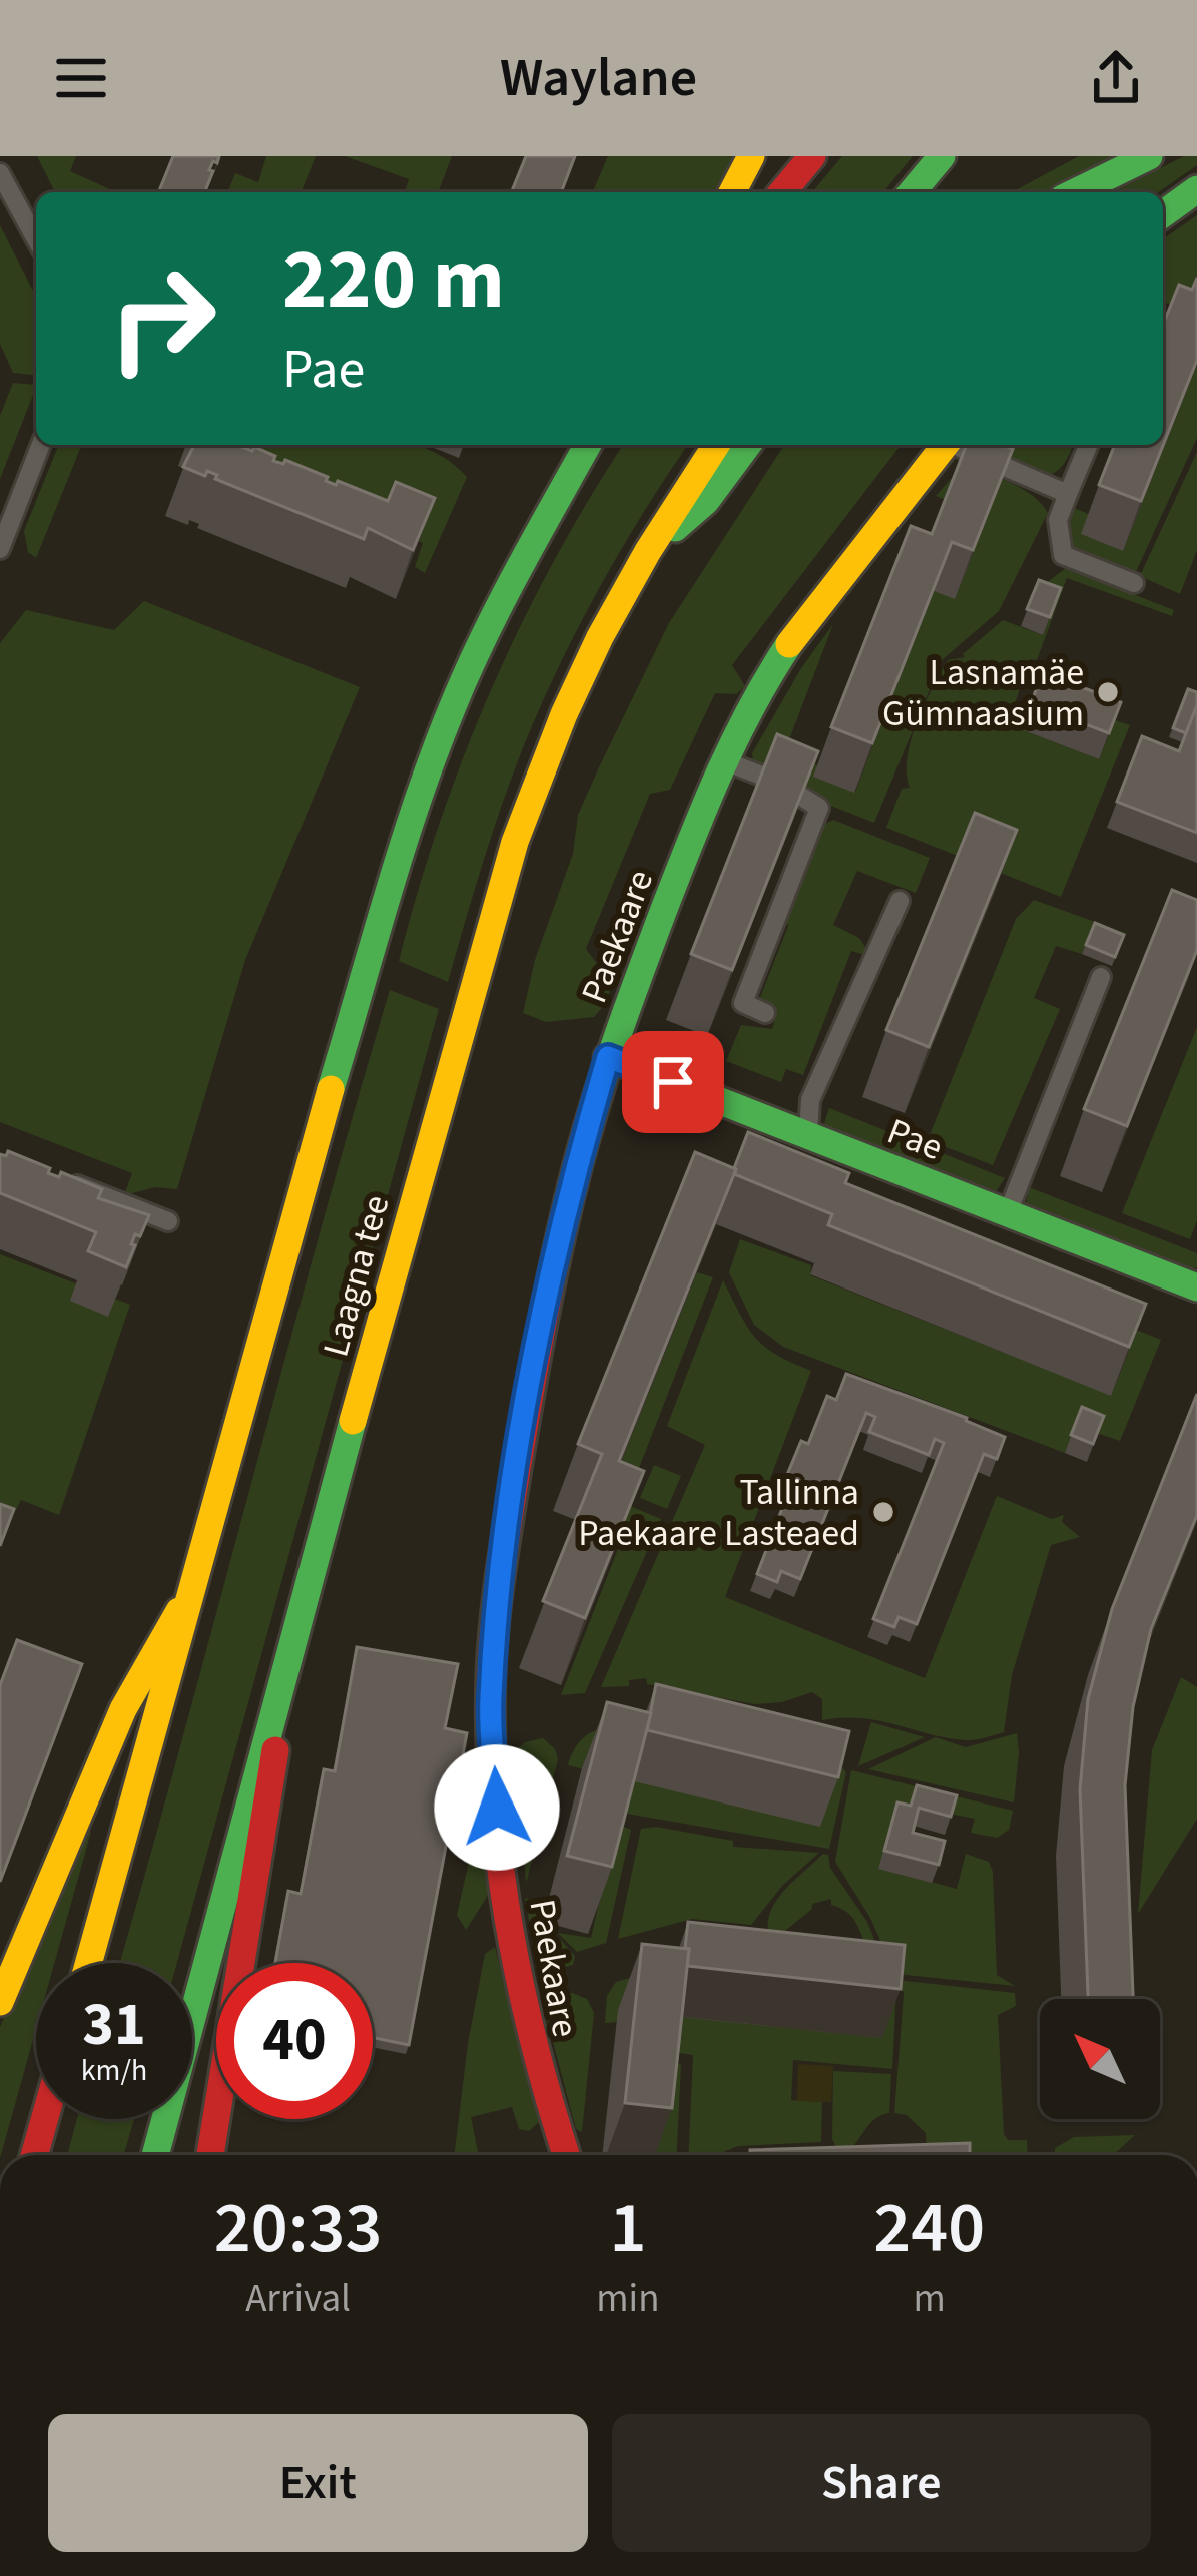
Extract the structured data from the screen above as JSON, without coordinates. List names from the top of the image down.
{
  "streets": {
    "main road": ["Paekaare", "Pae", "Laagna tee"]
  },
  "crossings": [
    ["Paekaare", "Pae"]
  ],
  "places": ["Lasnamäe Gümnaasium", "Tallinna Paekaare Lasteaed"],
  "north": "top left",
  "page": {
    "header": "Waylane",
    "turn": ["220 m", "Pae"],
    "speed": "31 km/h",
    "limit": "40",
    "eta": [
      "20:33",
      "Arrival",
      "1",
      "min",
      "240",
      "m"
    ],
    "buttons": ["Exit", "Share"]
  }
}
